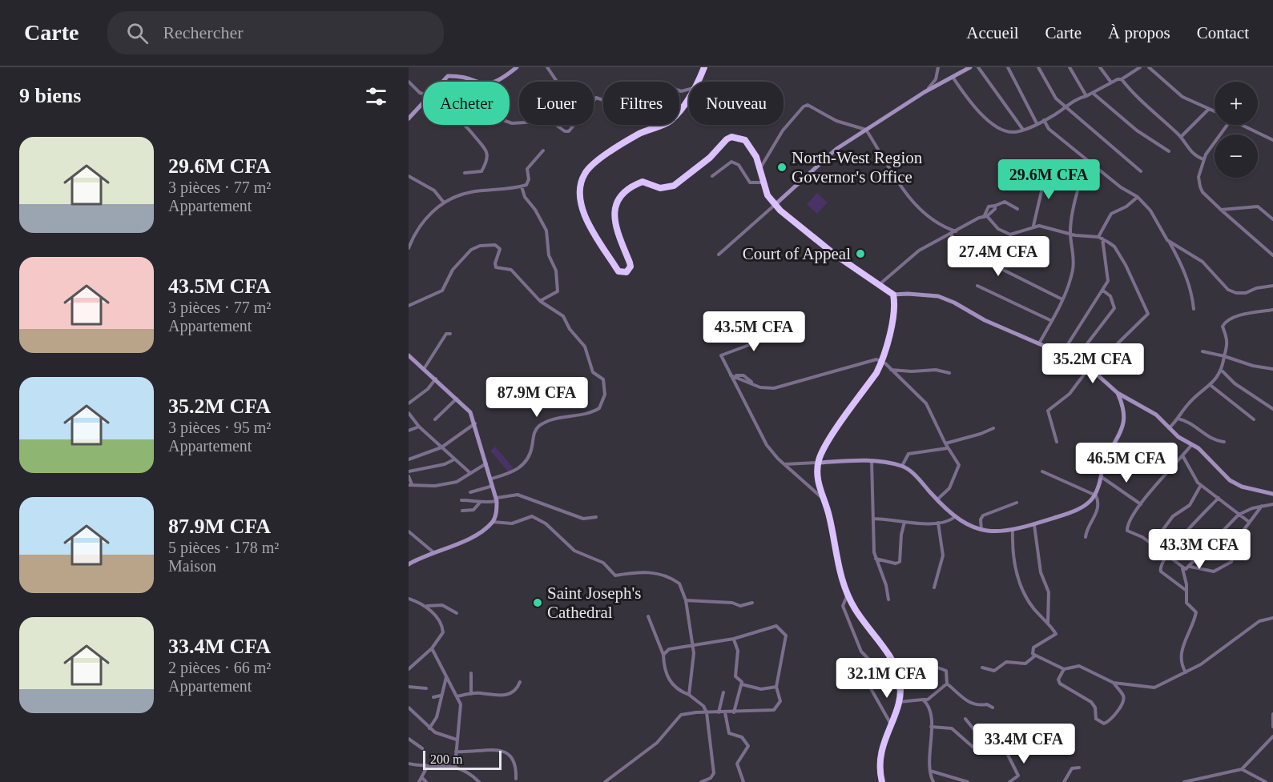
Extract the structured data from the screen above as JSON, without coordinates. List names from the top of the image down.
{
  "places": ["North-West Region Governor's Office", "Court of Appeal", "Saint Joseph's Cathedral"],
  "scale_bar": "200 m",
  "page": {
    "header": "Carte",
    "search": "Rechercher",
    "nav": [
      "Accueil",
      "Carte",
      "À propos",
      "Contact"
    ],
    "heading": "9 biens",
    "map_buttons": ["+", "−"],
    "chip": [
      "Acheter",
      "Louer",
      "Filtres",
      "Nouveau"
    ],
    "list": [
      {
        "name": "29.6M CFA",
        "note": "3 pièces · 77 m² · Appartement"
      },
      {
        "name": "43.5M CFA",
        "note": "3 pièces · 77 m² · Appartement"
      },
      {
        "name": "35.2M CFA",
        "note": "3 pièces · 95 m² · Appartement"
      },
      {
        "name": "87.9M CFA",
        "note": "5 pièces · 178 m² · Maison"
      },
      {
        "name": "33.4M CFA",
        "note": "2 pièces · 66 m² · Appartement"
      }
    ],
    "price": [
      "29.6M CFA",
      "27.4M CFA",
      "43.5M CFA",
      "35.2M CFA",
      "87.9M CFA",
      "46.5M CFA",
      "43.3M CFA",
      "32.1M CFA",
      "33.4M CFA"
    ],
    "scale": "200 m"
  }
}
